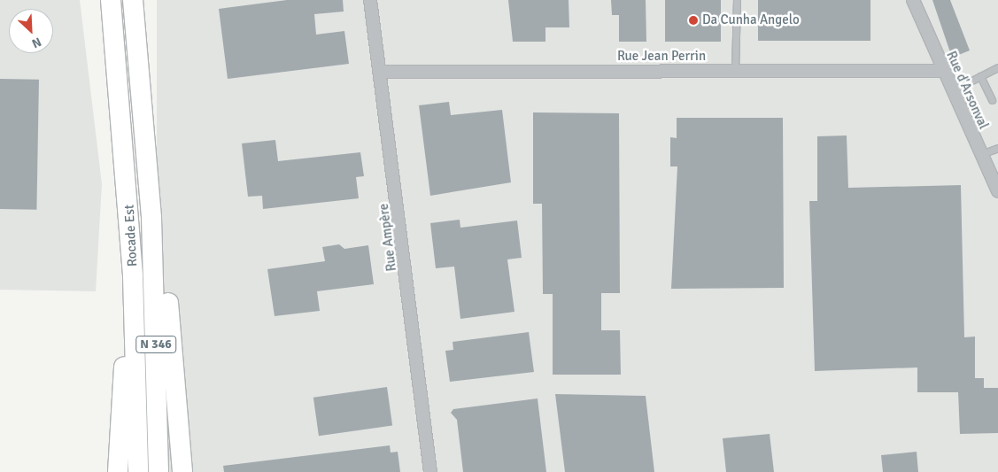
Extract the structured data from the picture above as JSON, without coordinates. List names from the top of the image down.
{
  "streets": {
    "highway": ["Rocade Est", "N 346"],
    "street": ["Rue Jean Perrin", "Rue d'Arsonval", "Rue Ampère"]
  },
  "crossings": [
    ["Rue Jean Perrin", "Rue d'Arsonval"],
    ["Rue Jean Perrin", "Rue Ampère"]
  ],
  "places": ["Da Cunha Angelo"],
  "north": "bottom right"
}
